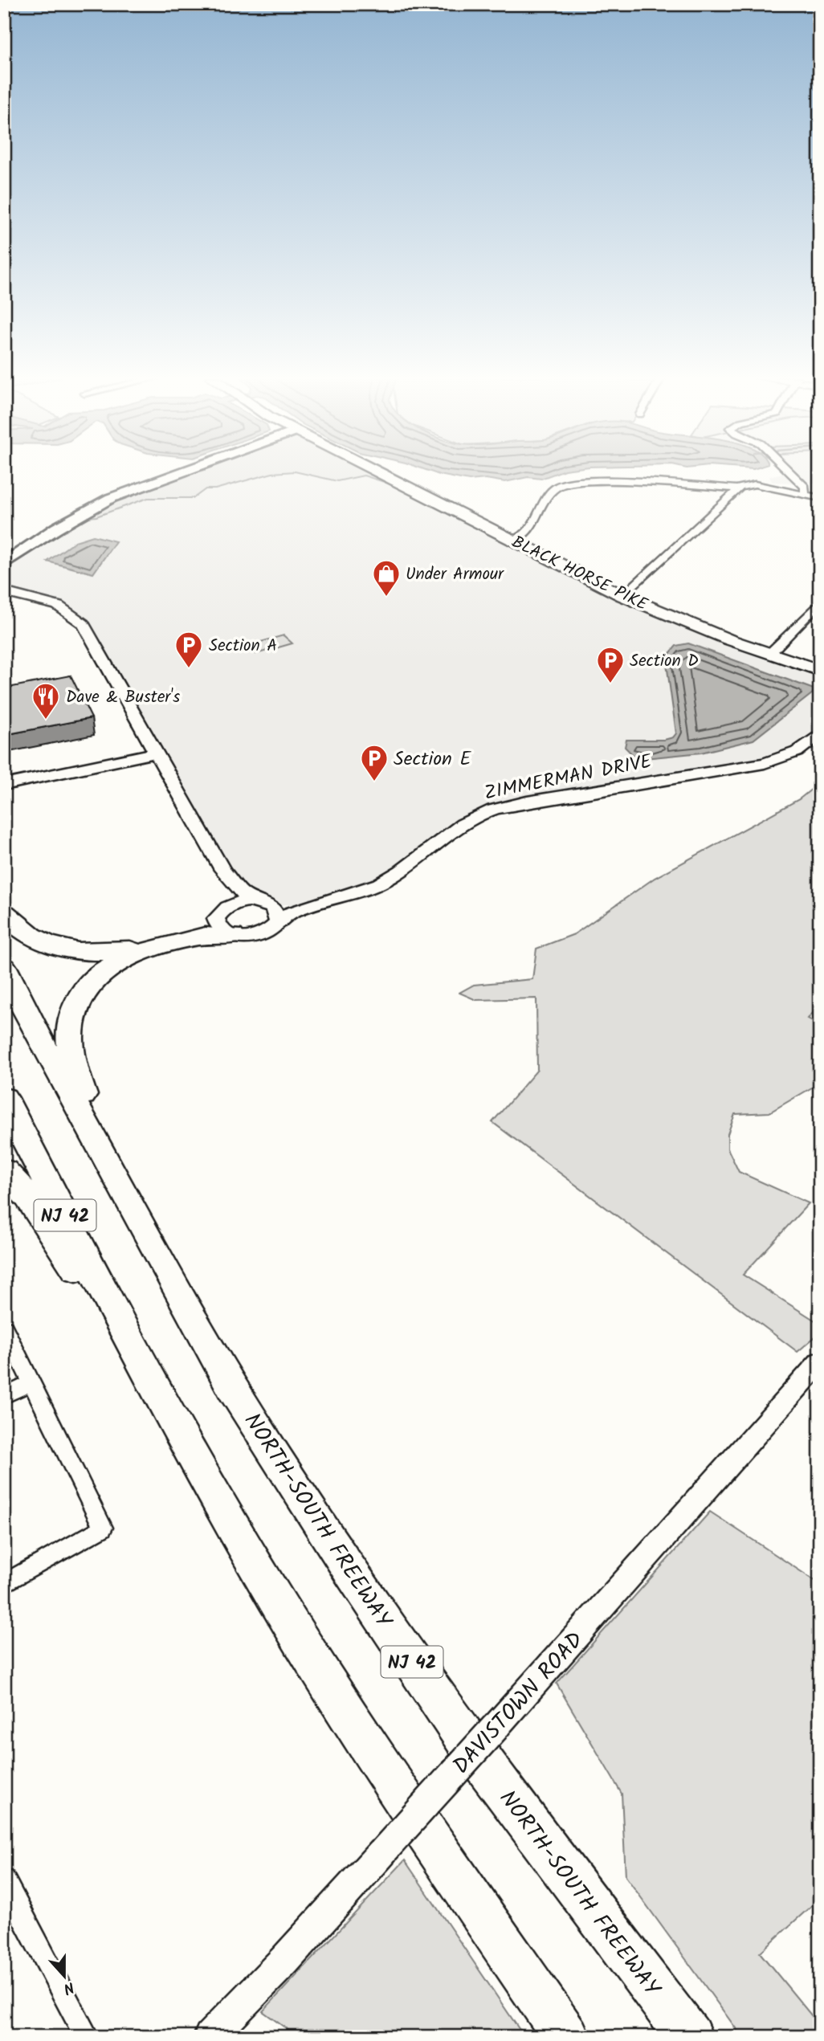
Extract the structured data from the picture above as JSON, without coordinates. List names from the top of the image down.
{
  "streets": {
    "highway": ["NJ 42", "NORTH-SOUTH FREEWAY"],
    "main road": ["BLACK HORSE PIKE"],
    "street": ["ZIMMERMAN DRIVE", "DAVISTOWN ROAD"]
  },
  "places": {
    "shop": ["Under Armour"],
    "parking": ["Section A", "Section D", "Section E"],
    "restaurant": ["Dave & Buster's"]
  },
  "north": "bottom"
}
